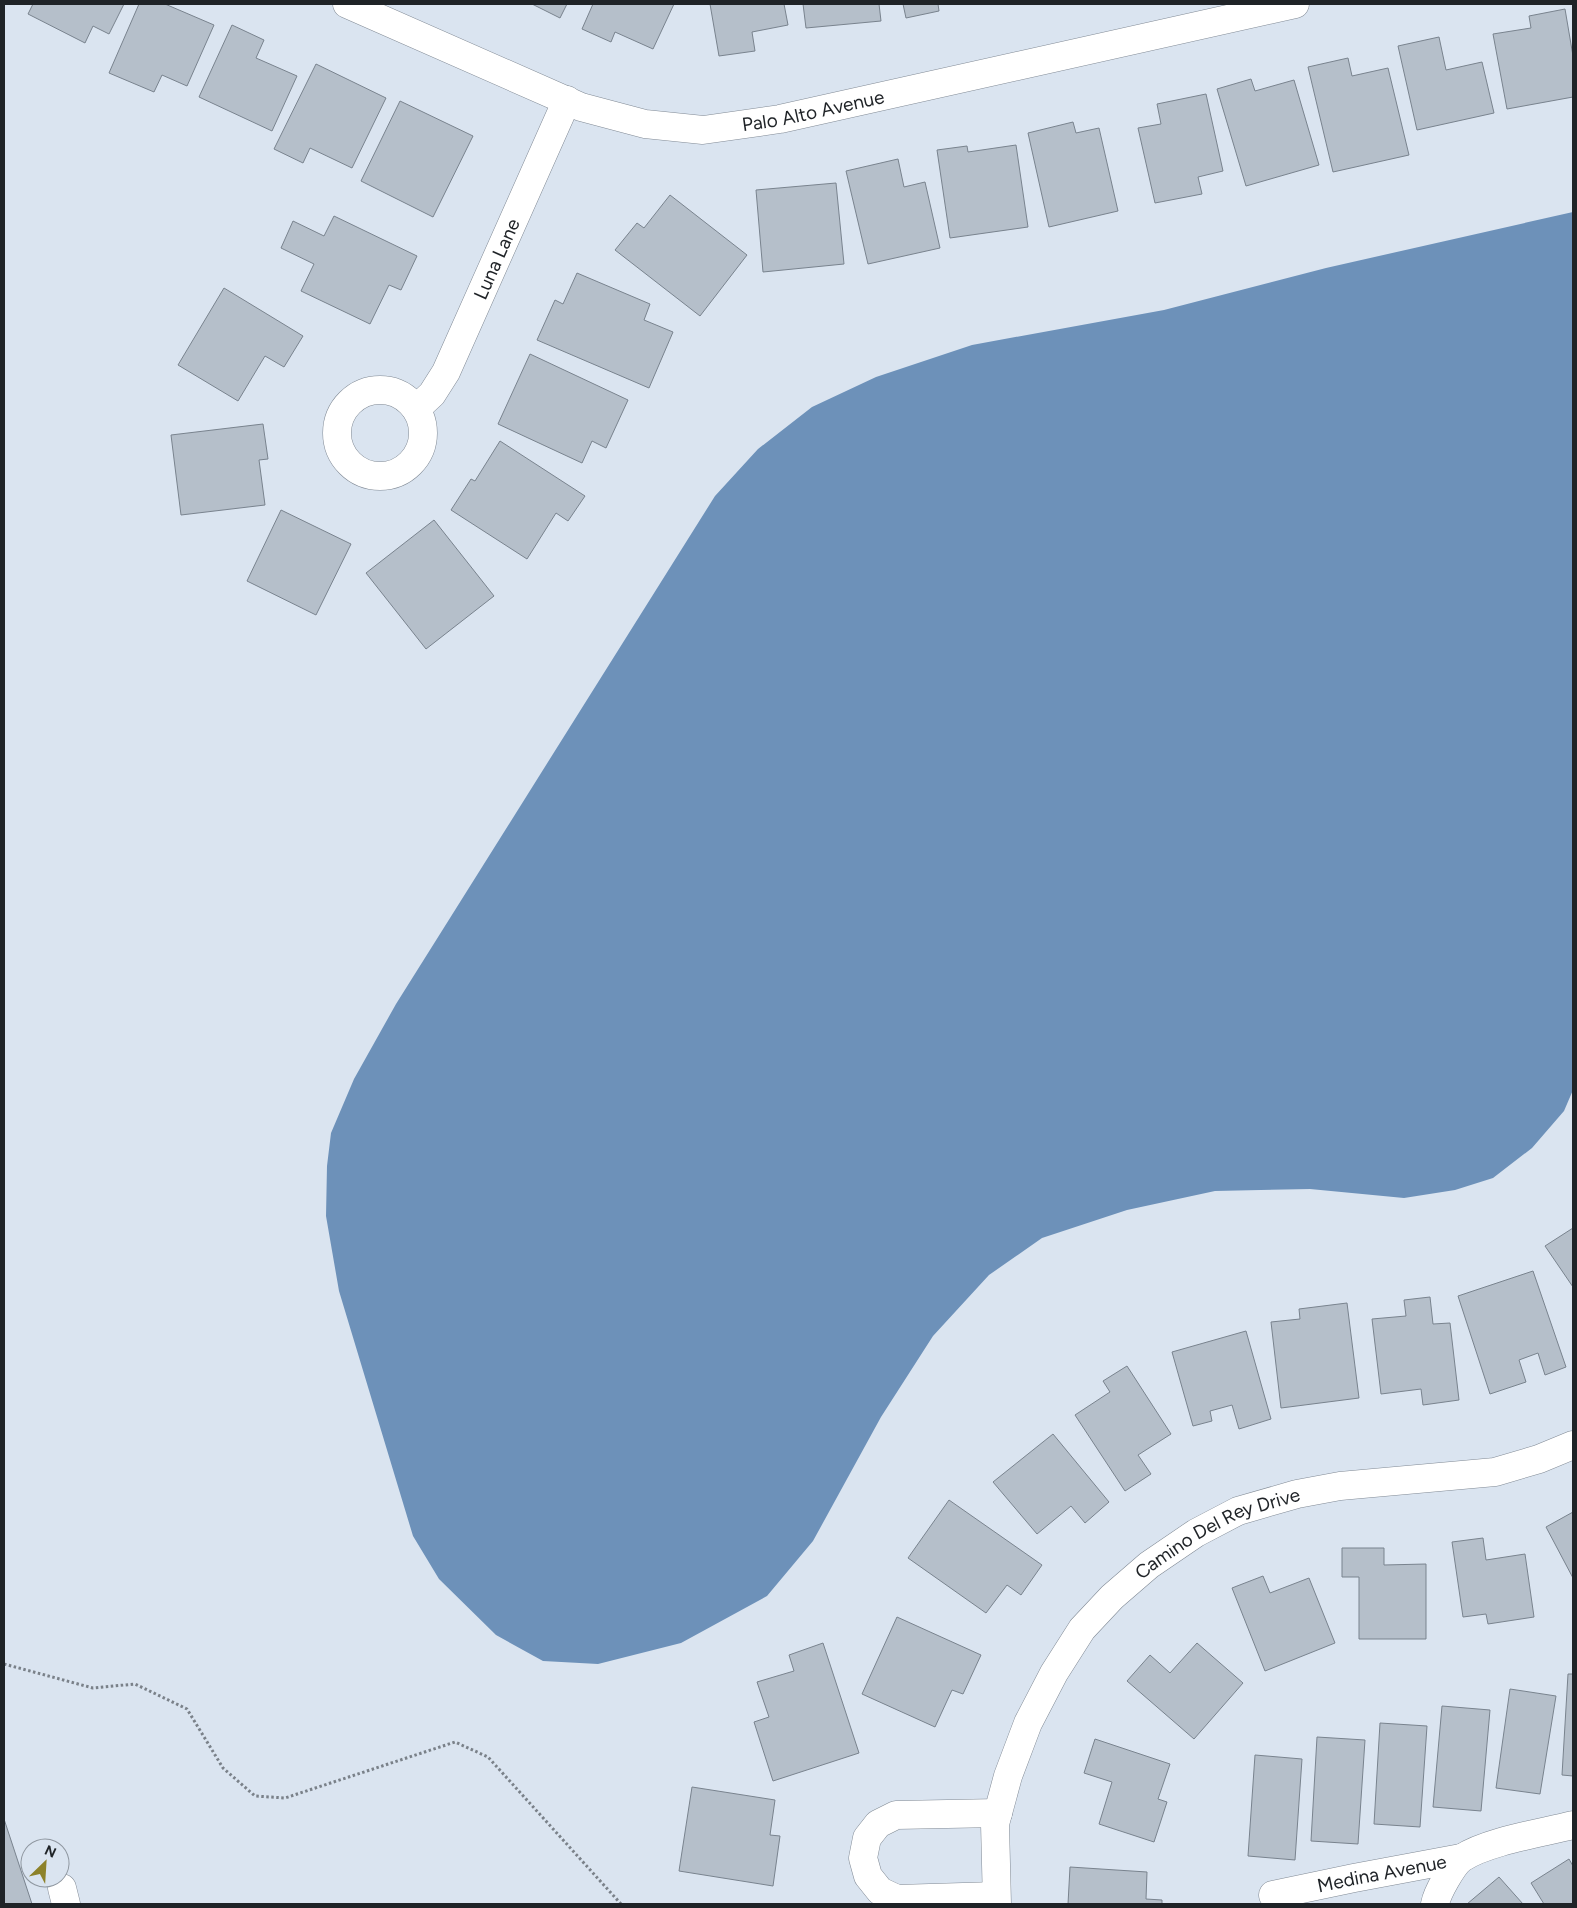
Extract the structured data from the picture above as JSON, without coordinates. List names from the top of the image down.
{
  "streets": {
    "street": [
      "Palo Alto Avenue",
      "Luna Lane",
      "Camino Del Rey Drive",
      "Medina Avenue"
    ]
  },
  "crossings": [
    ["Palo Alto Avenue", "Luna Lane"]
  ],
  "north": "top right"
}
